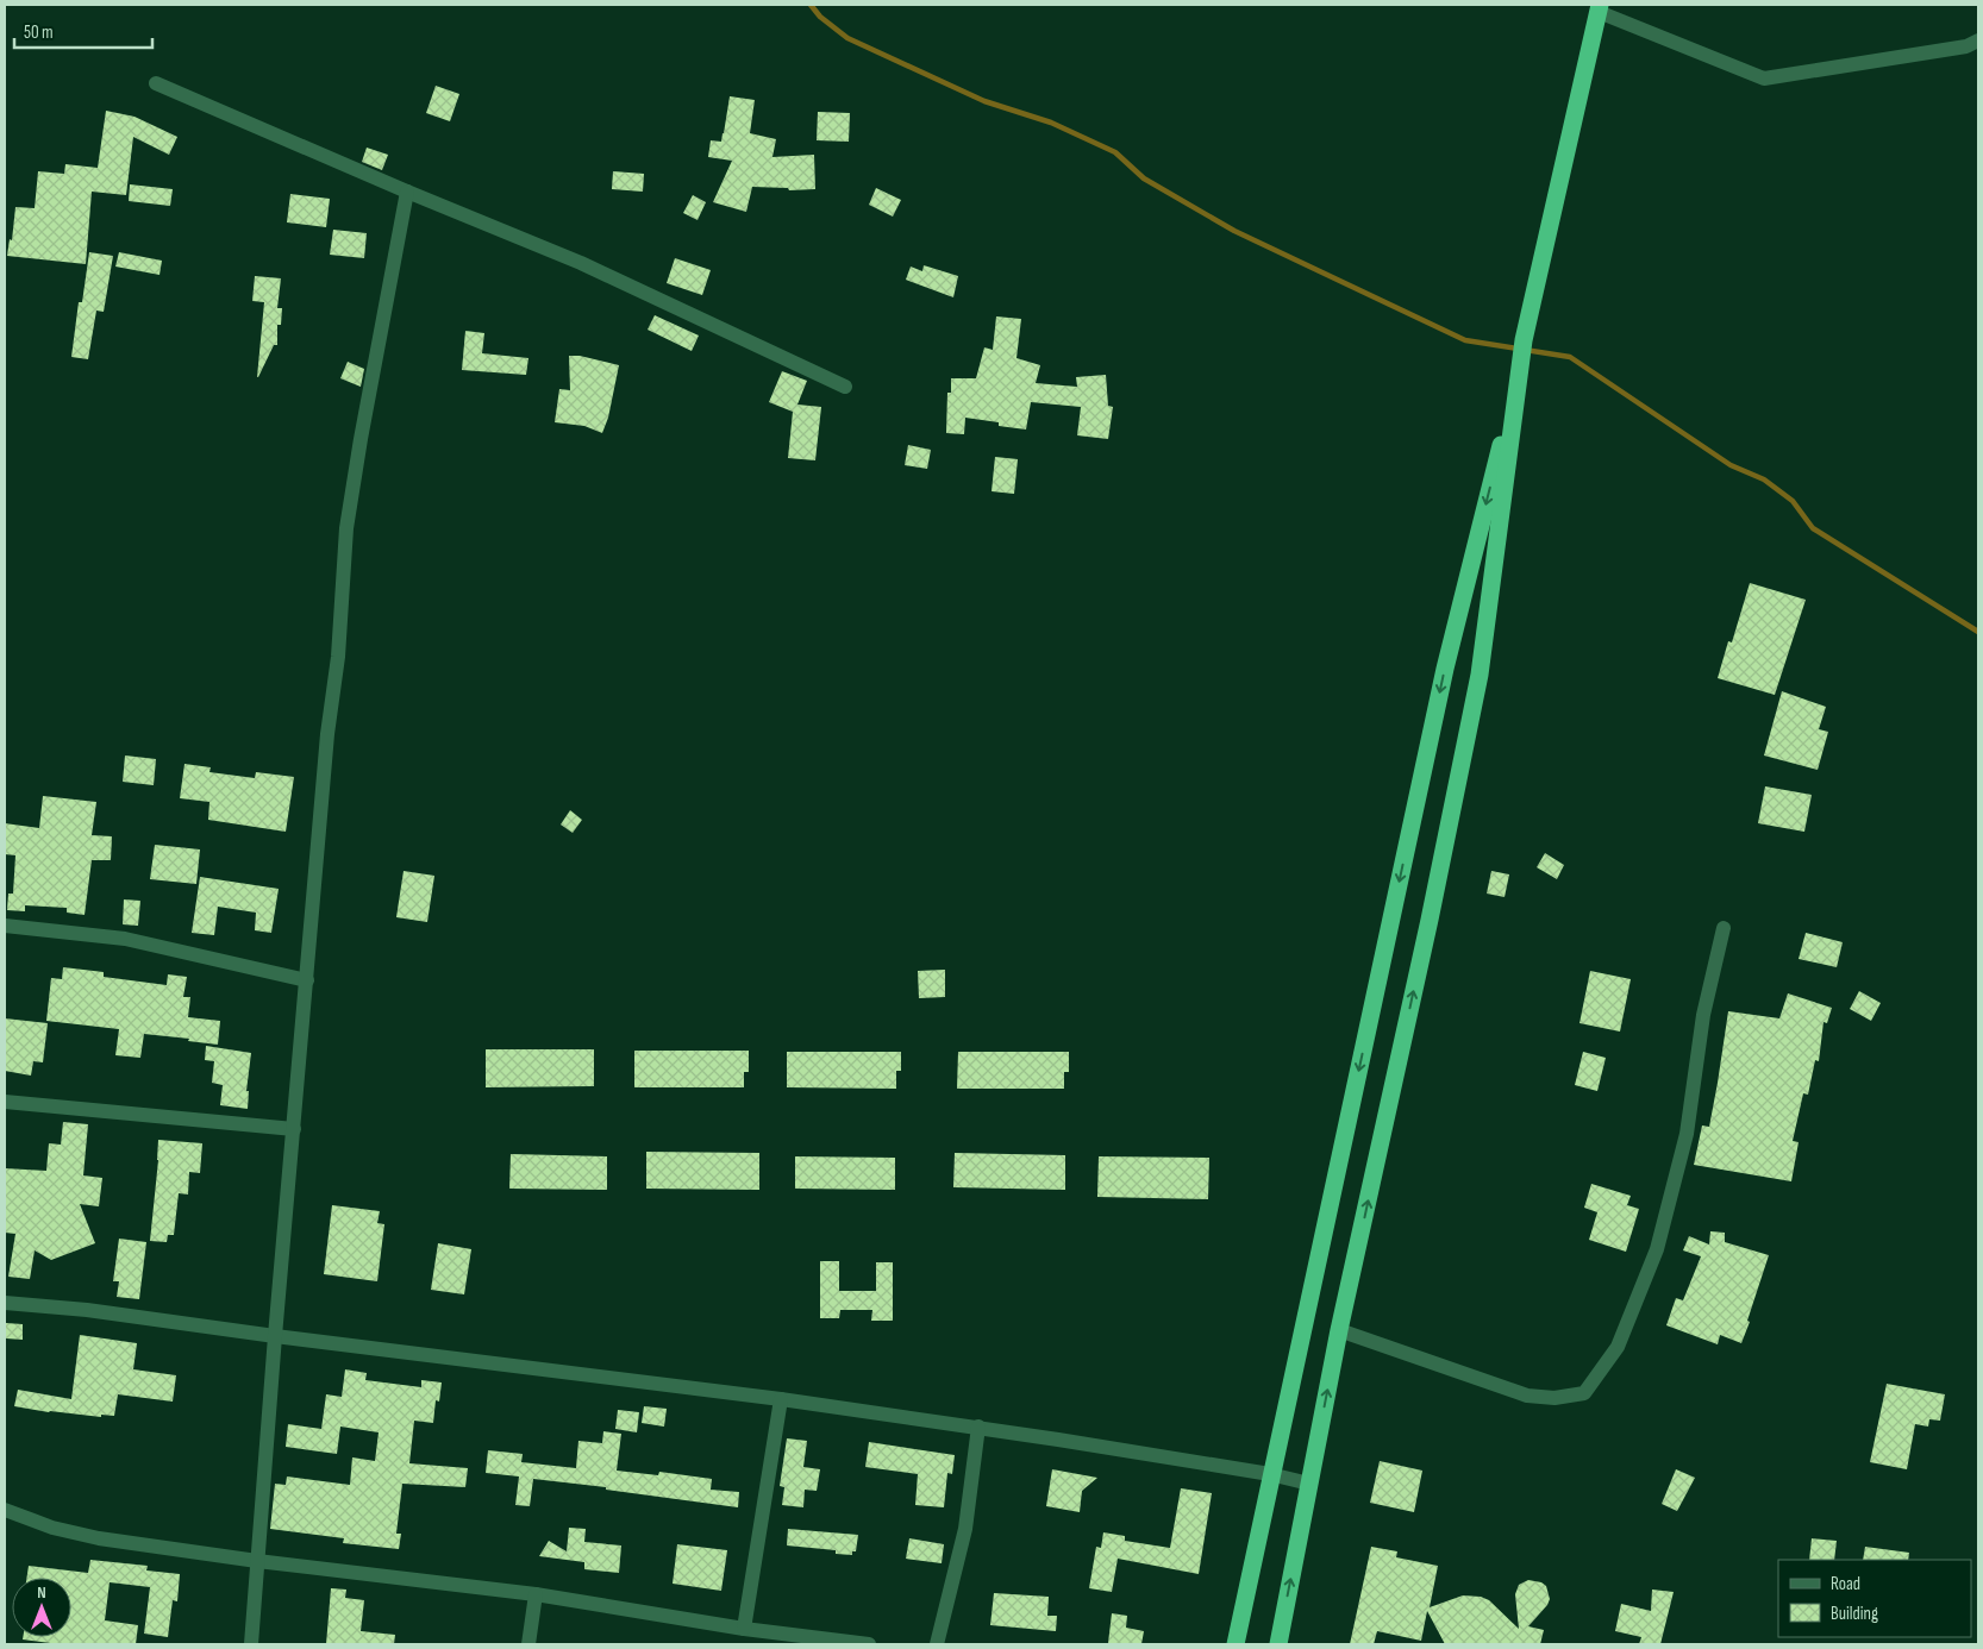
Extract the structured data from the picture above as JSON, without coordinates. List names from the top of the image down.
{
  "legend": ["Road", "Building"],
  "scale_bar": "50 m",
  "north": "top"
}
